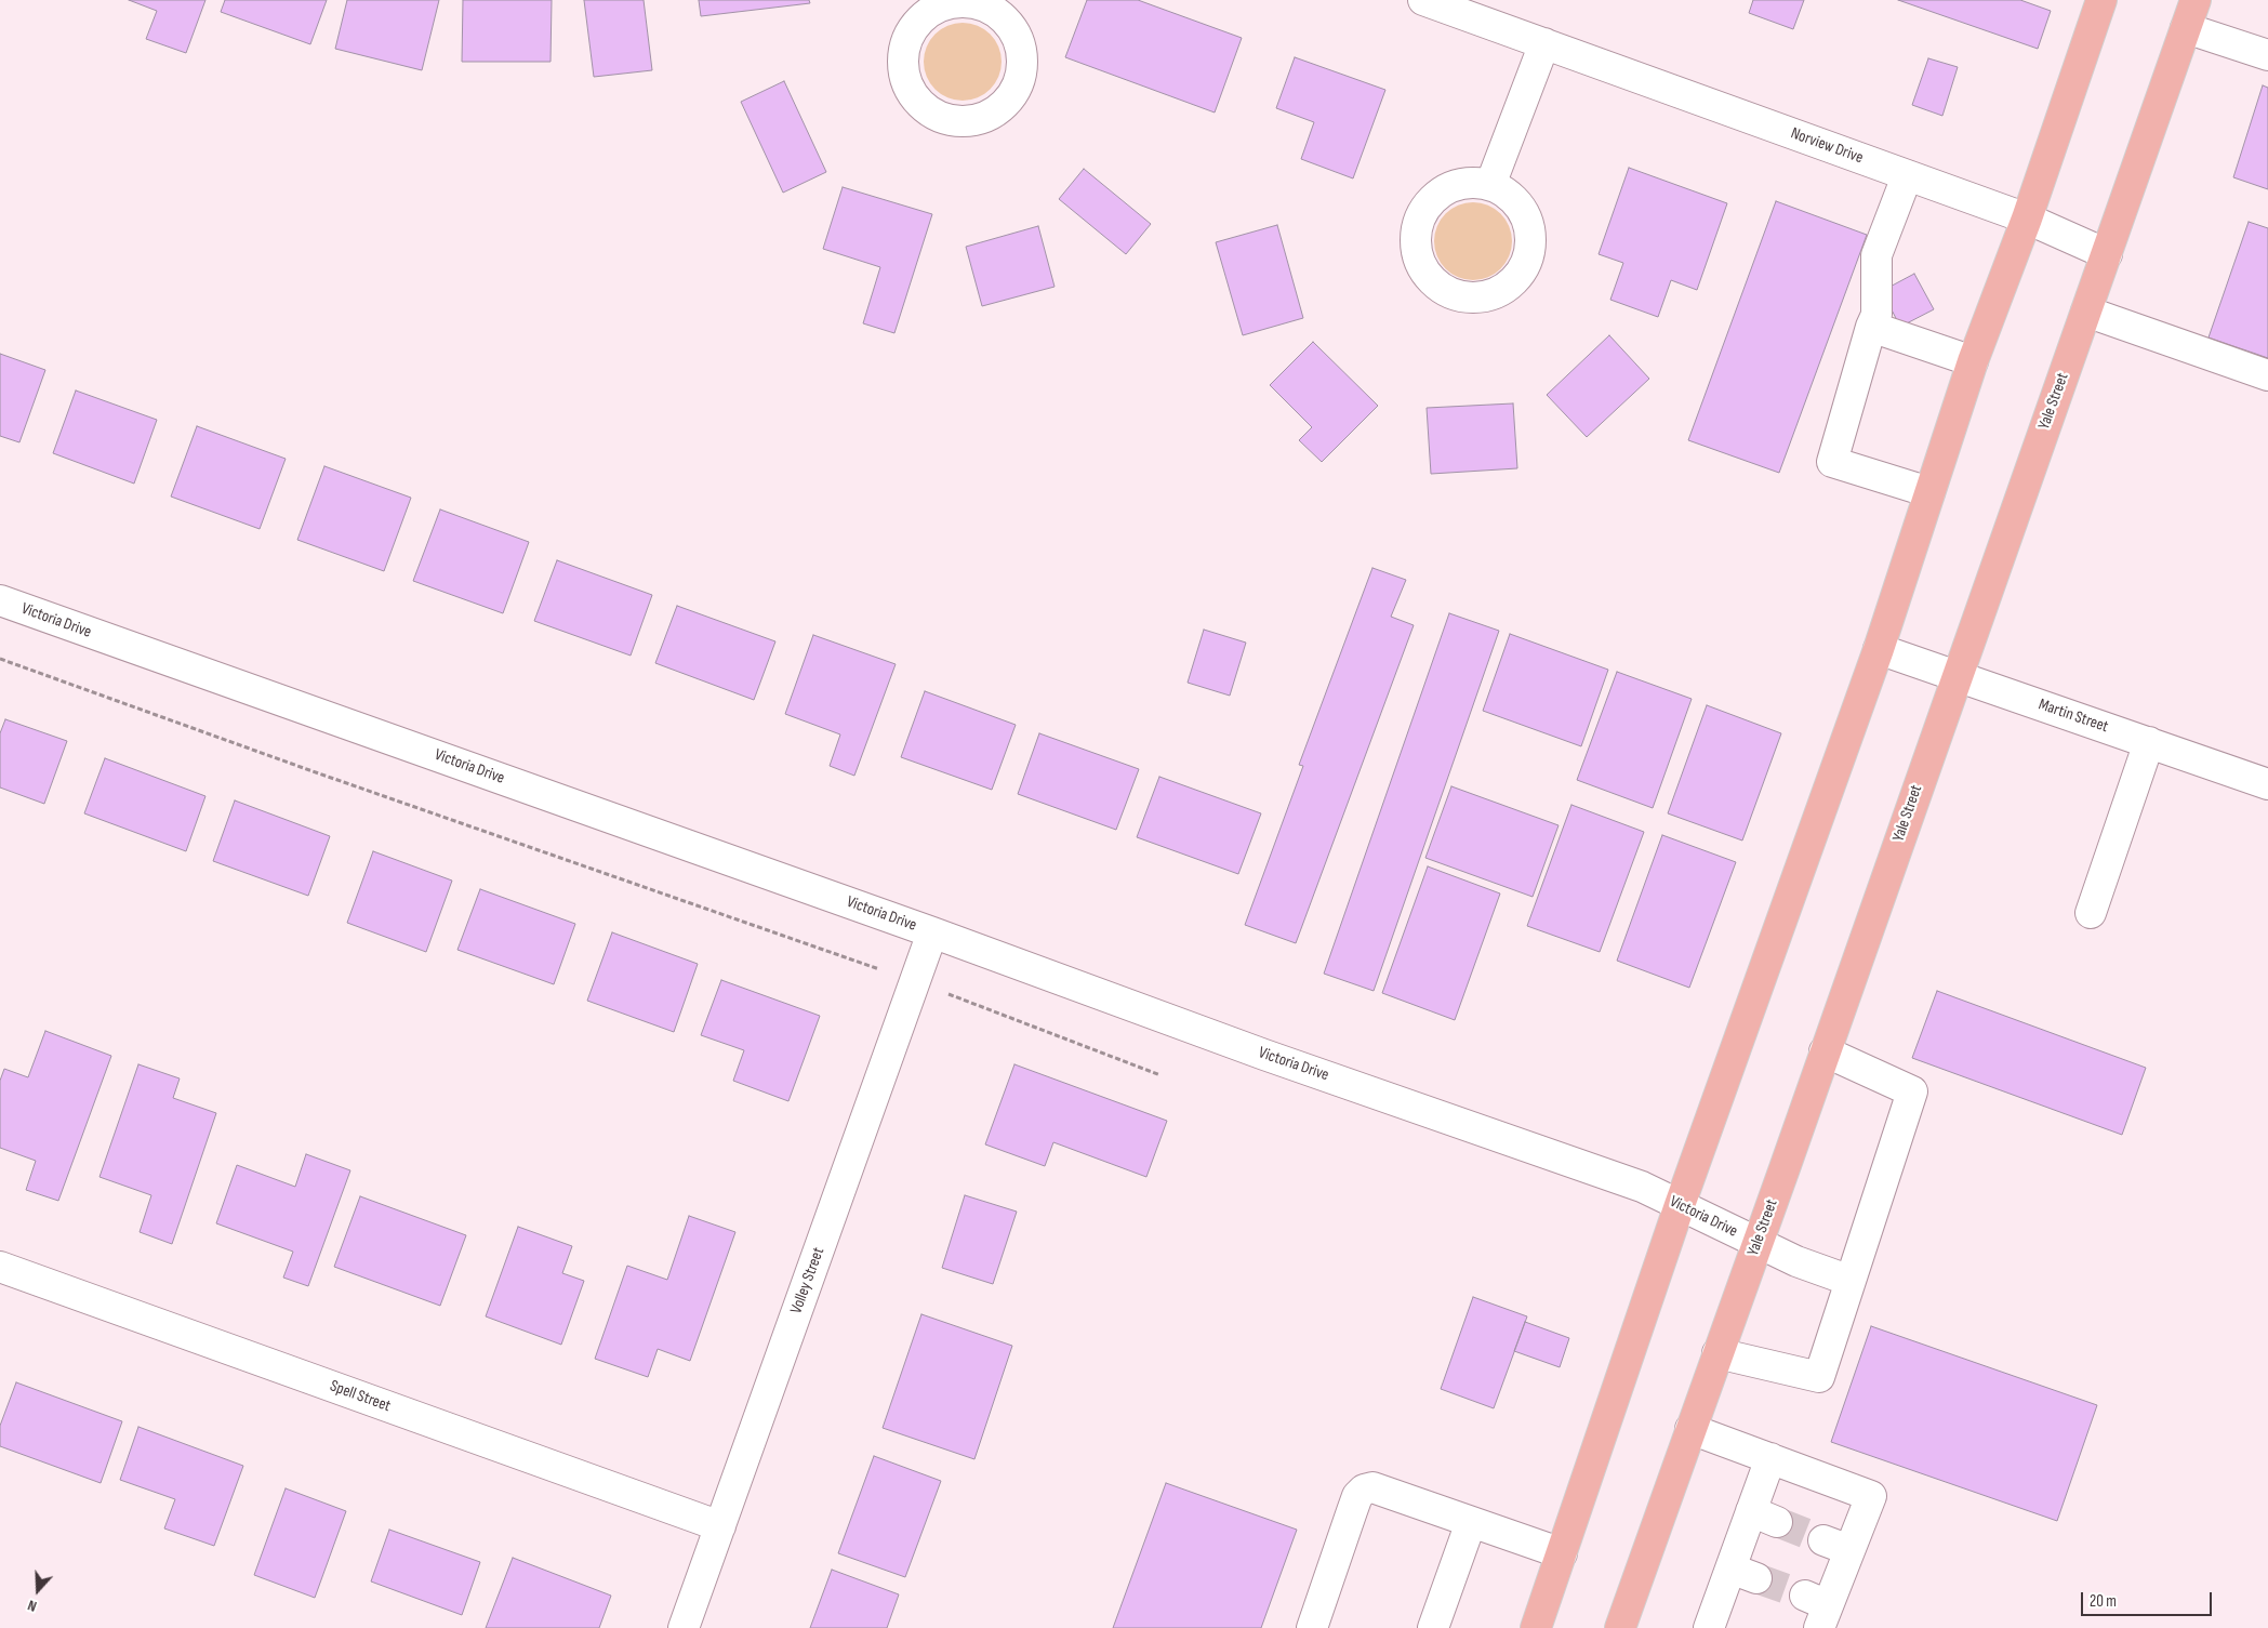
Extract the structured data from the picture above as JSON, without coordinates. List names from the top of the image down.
{
  "streets": {
    "main road": ["Yale Street"],
    "street": [
      "Norview Drive",
      "Victoria Drive",
      "Martin Street",
      "Volley Street",
      "Spell Street"
    ]
  },
  "crossings": [
    ["Norview Drive", "Yale Street"],
    ["Yale Street", "Victoria Drive"],
    ["Yale Street", "Martin Street"],
    ["Victoria Drive", "Volley Street"],
    ["Volley Street", "Spell Street"]
  ],
  "scale_bar": "20 m",
  "north": "bottom"
}
